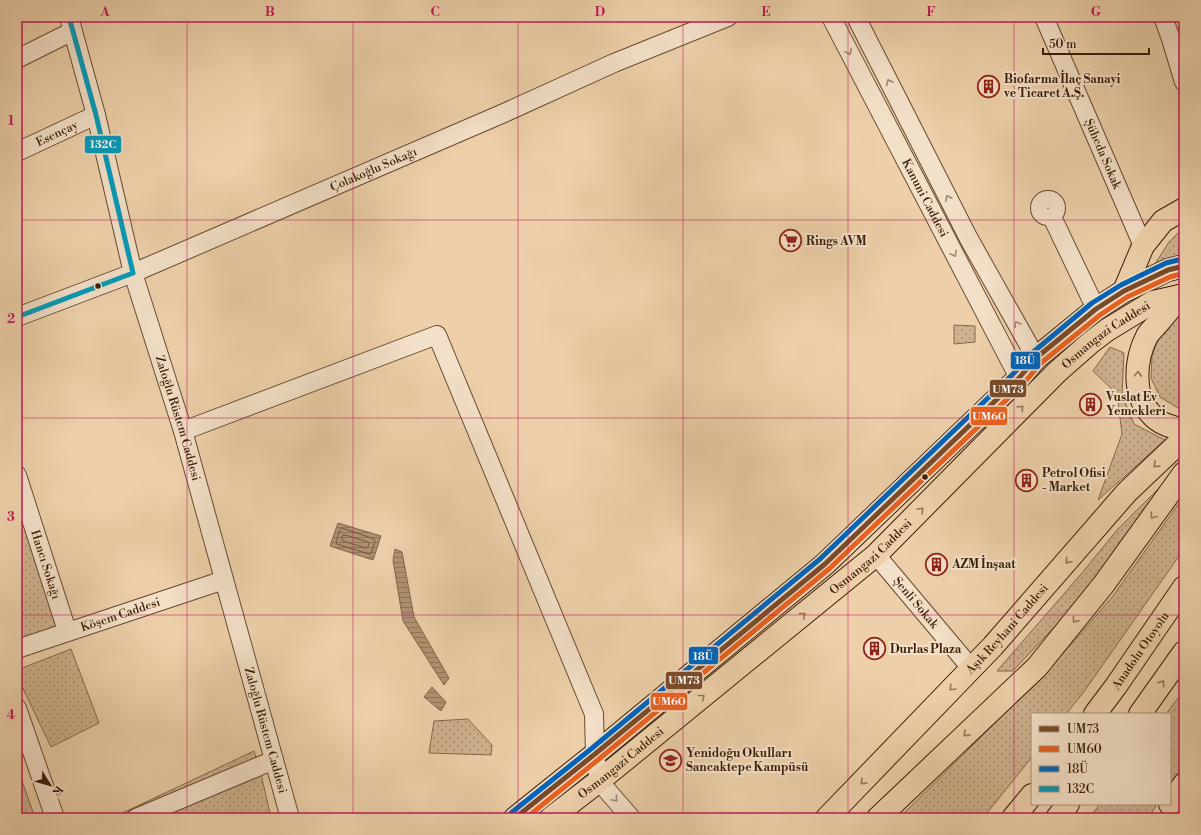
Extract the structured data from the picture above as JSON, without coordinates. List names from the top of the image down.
{
  "streets": {
    "main road": ["Osmangazi Caddesi", "Aşık Reyhani Caddesi", "Anadolu Otoyolu"],
    "street": [
      "Esençay",
      "Şüheda Sokak",
      "Çolakoğlu Sokağı",
      "Kanuni Caddesi",
      "Zaloğlu Rüstem Caddesi",
      "Hancı Sokağı",
      "Şenli Sokak",
      "Köşem Caddesi"
    ]
  },
  "crossings": [
    ["Esençay", "Zaloğlu Rüstem Caddesi"],
    ["Çolakoğlu Sokağı", "Zaloğlu Rüstem Caddesi"],
    ["Kanuni Caddesi", "Osmangazi Caddesi"],
    ["Osmangazi Caddesi", "Şenli Sokak"],
    ["Zaloğlu Rüstem Caddesi", "Köşem Caddesi"],
    ["Hancı Sokağı", "Köşem Caddesi"],
    ["Şenli Sokak", "Aşık Reyhani Caddesi"]
  ],
  "places": {
    "building": [
      "Biofarma İlaç Sanayi ve Ticaret A.Ş.",
      "Vuslat Ev Yemekleri",
      "Petrol Ofisi - Market",
      "AZM İnşaat",
      "Durlas Plaza"
    ],
    "supermarket": ["Rings AVM"],
    "school or university": ["Yenidoğu Okulları Sancaktepe Kampüsü"]
  },
  "lines": [
    "transit line 132C",
    "transit line 18Ü",
    "transit line UM73",
    "transit line UM60"
  ],
  "legend": [
    "UM73",
    "UM60",
    "18Ü",
    "132C"
  ],
  "scale_bar": "50 m",
  "north": "bottom right",
  "grid": {
    "columns": [
      "A",
      "B",
      "C",
      "D",
      "E",
      "F",
      "G"
    ],
    "rows": [
      "1",
      "2",
      "3",
      "4"
    ]
  }
}
